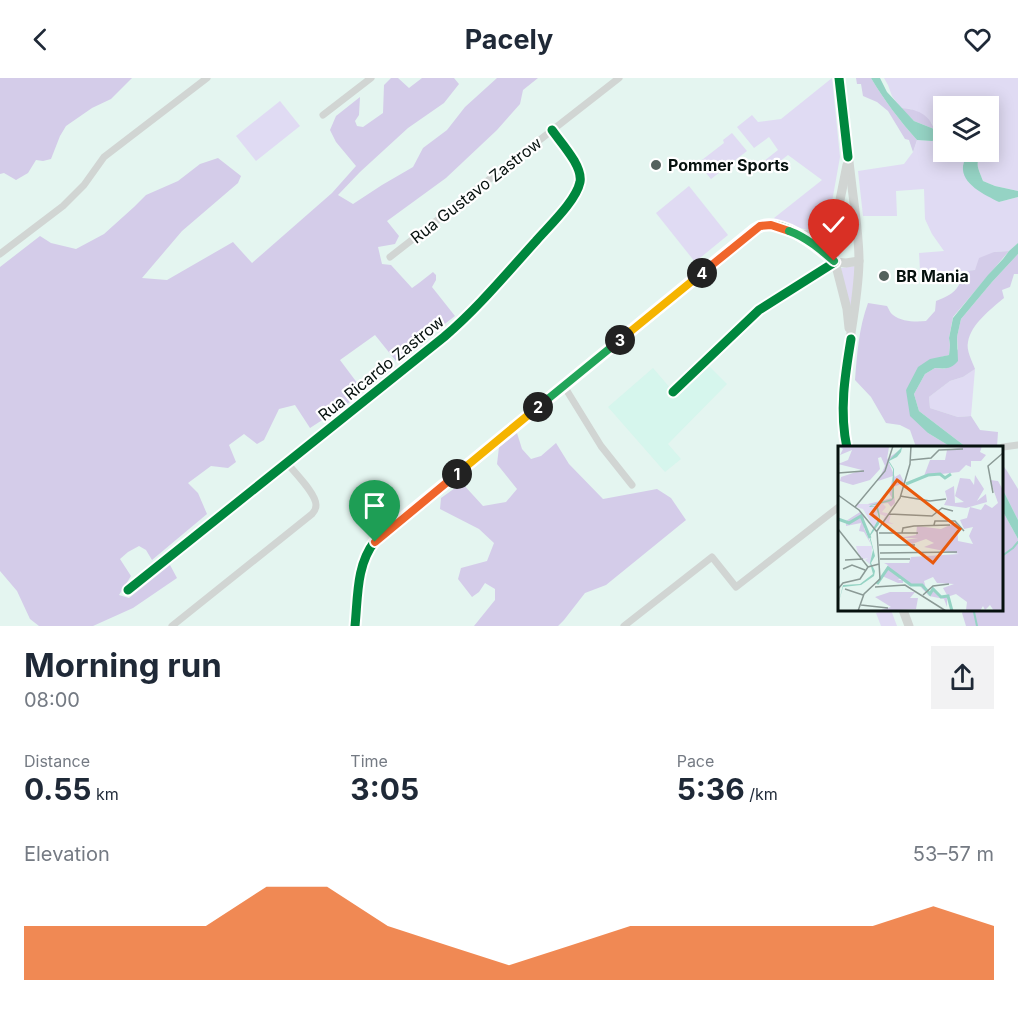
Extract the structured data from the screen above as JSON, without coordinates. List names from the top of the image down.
{
  "streets": {
    "street": ["Rua Gustavo Zastrow", "Rua Ricardo Zastrow"]
  },
  "crossings": [
    ["Rua Gustavo Zastrow", "Rua Ricardo Zastrow"]
  ],
  "places": ["Pommer Sports", "BR Mania"],
  "page": {
    "header": "Pacely",
    "pins": [
      "4",
      "3",
      "2",
      "1"
    ],
    "heading": ["Morning run", "08:00"],
    "stats": [
      ["Distance", "0.55 km"],
      ["Time", "3:05"],
      ["Pace", "5:36 /km"]
    ],
    "chart": ["Elevation", "53–57 m"]
  }
}
